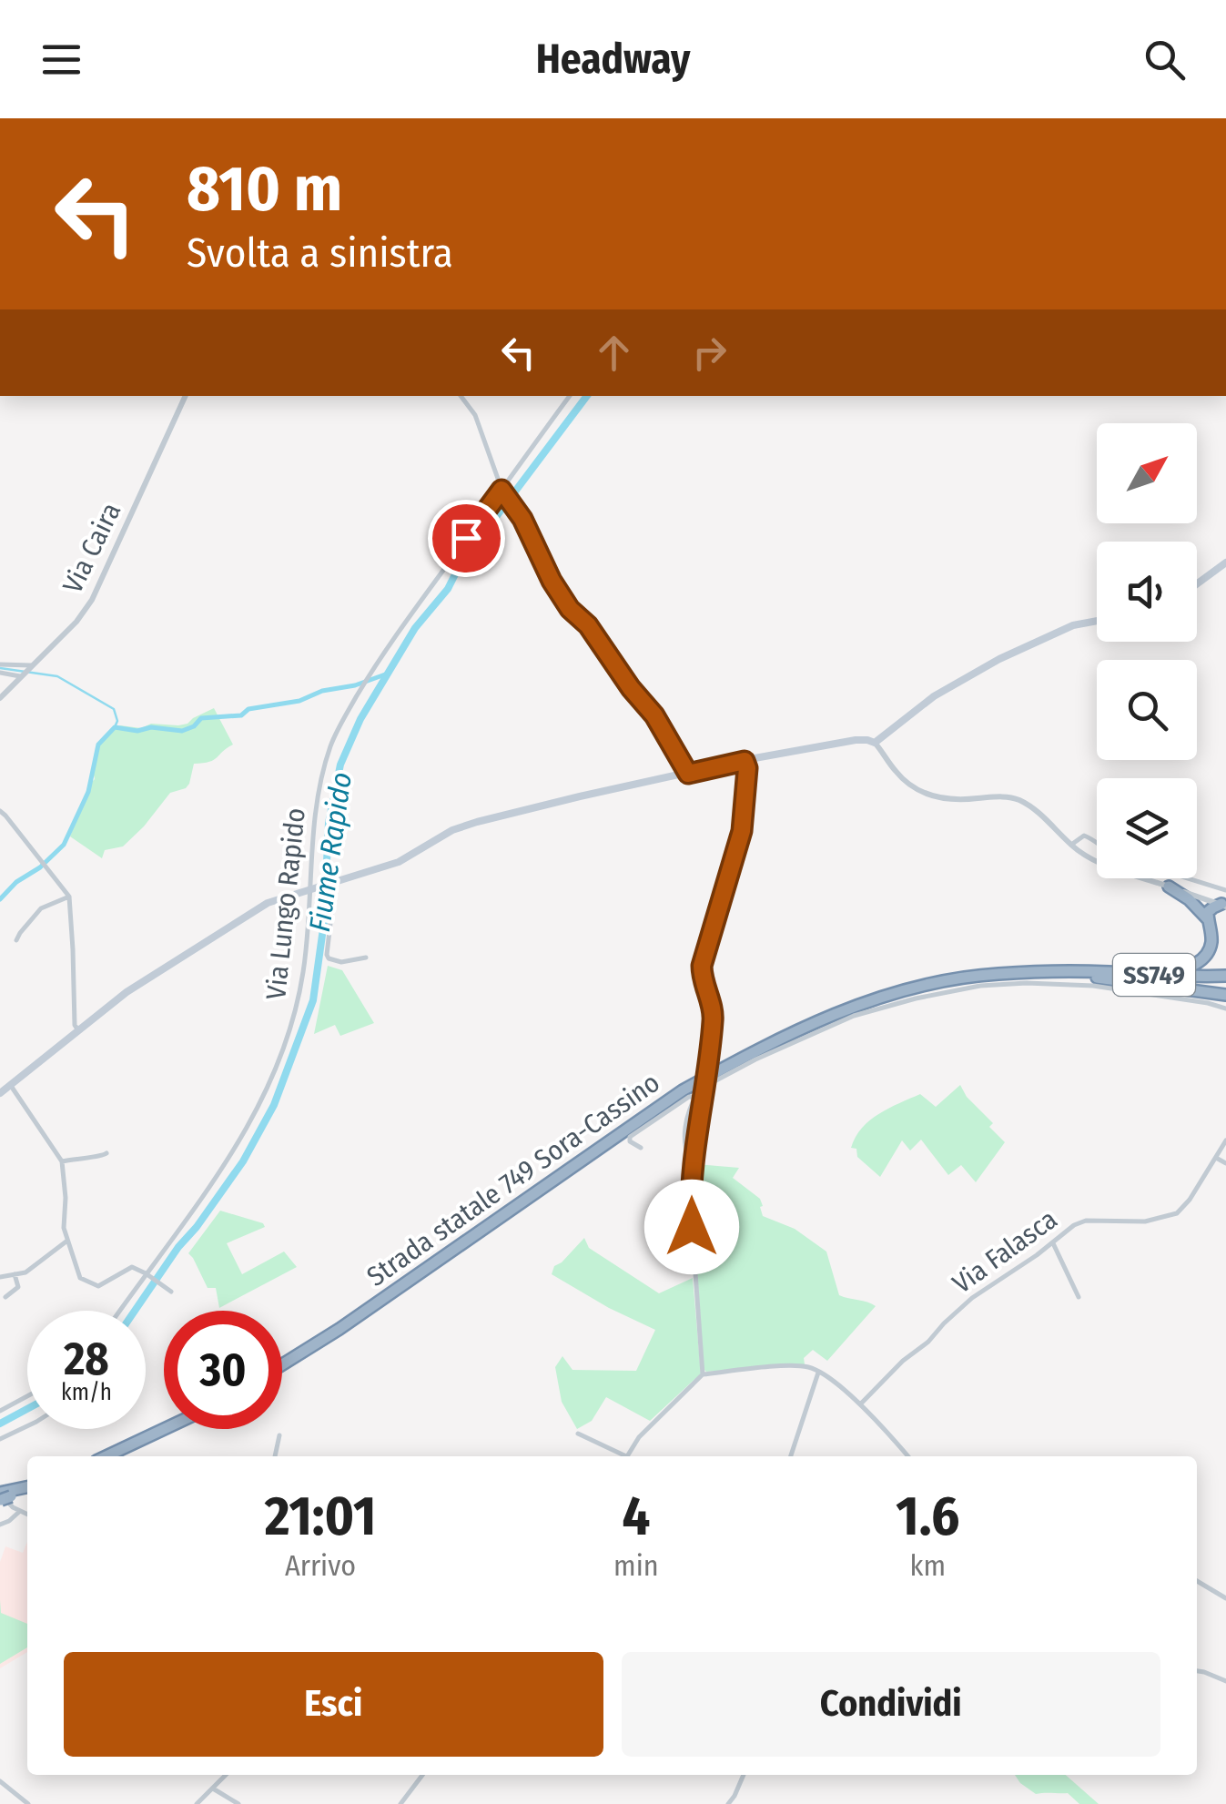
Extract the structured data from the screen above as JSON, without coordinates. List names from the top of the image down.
{
  "streets": {
    "highway": ["SS749", "Strada statale 749 Sora-Cassino"],
    "street": ["Via Caira", "Via Lungo Rapido", "Via Falasca"]
  },
  "water": ["Fiume Rapido"],
  "north": "top right",
  "page": {
    "header": "Headway",
    "turn": ["810 m", "Svolta a sinistra"],
    "speed": "28 km/h",
    "limit": "30",
    "eta": [
      "21:01",
      "Arrivo",
      "4",
      "min",
      "1.6",
      "km"
    ],
    "buttons": ["Esci", "Condividi"]
  }
}
